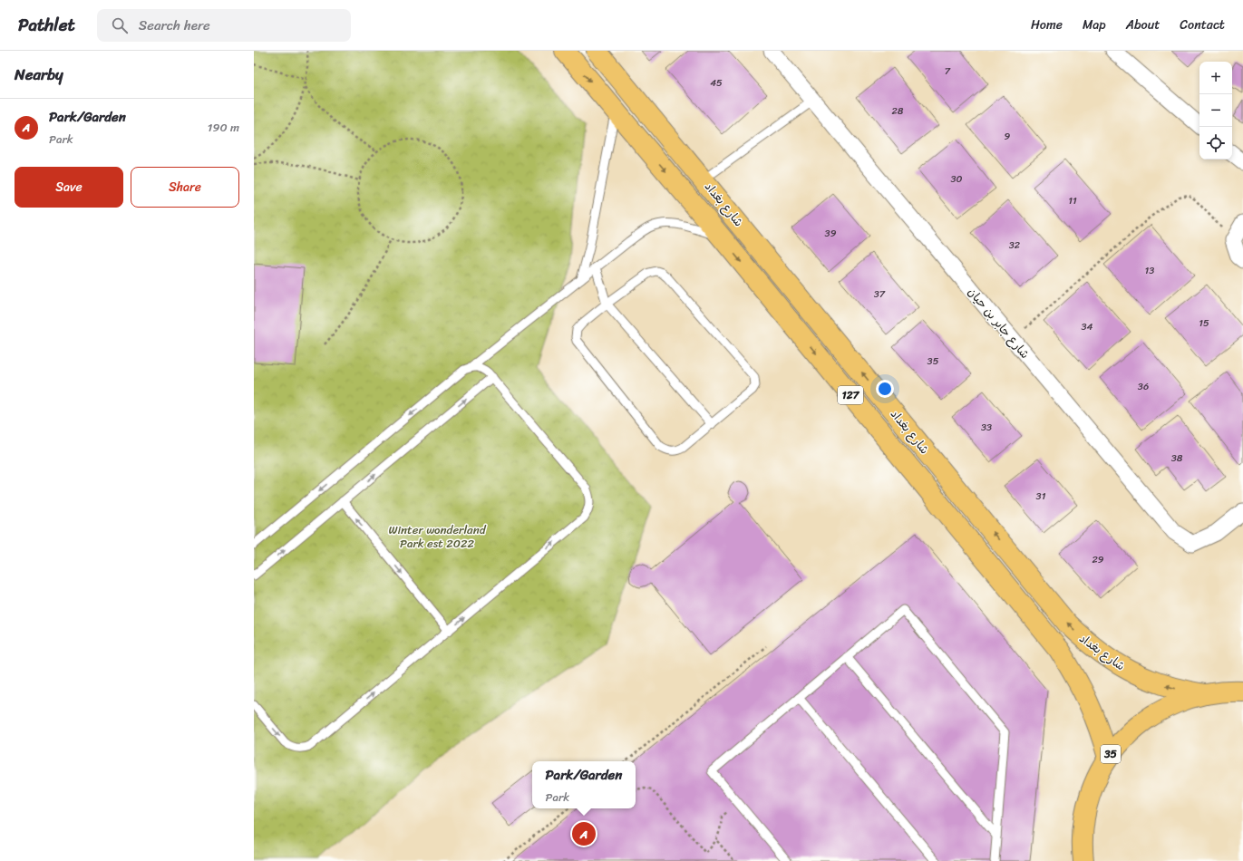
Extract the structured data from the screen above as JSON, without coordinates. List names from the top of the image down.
{
  "streets": {
    "main road": ["شارع بغداد", "127", "35"],
    "street": ["شارع جابر بن حيان"]
  },
  "crossings": [
    ["شارع بغداد", "35"]
  ],
  "parks": ["Winter wonderland Park est 2022"],
  "house_numbers": [
    "7",
    "45",
    "28",
    "9",
    "30",
    "11",
    "39",
    "32",
    "13",
    "37",
    "15",
    "34",
    "35",
    "36",
    "33",
    "38",
    "31",
    "29"
  ],
  "page": {
    "header": "Pathlet",
    "search": "Search here",
    "nav": [
      "Home",
      "Map",
      "About",
      "Contact"
    ],
    "heading": "Nearby",
    "map_buttons": ["+", "−"],
    "list": [
      {
        "mark": "A",
        "name": "Park/Garden",
        "note": "Park",
        "value": "190 m"
      }
    ],
    "buttons": ["Save", "Share"],
    "popup": ["Park/Garden", "Park"],
    "pins": "A"
  }
}
